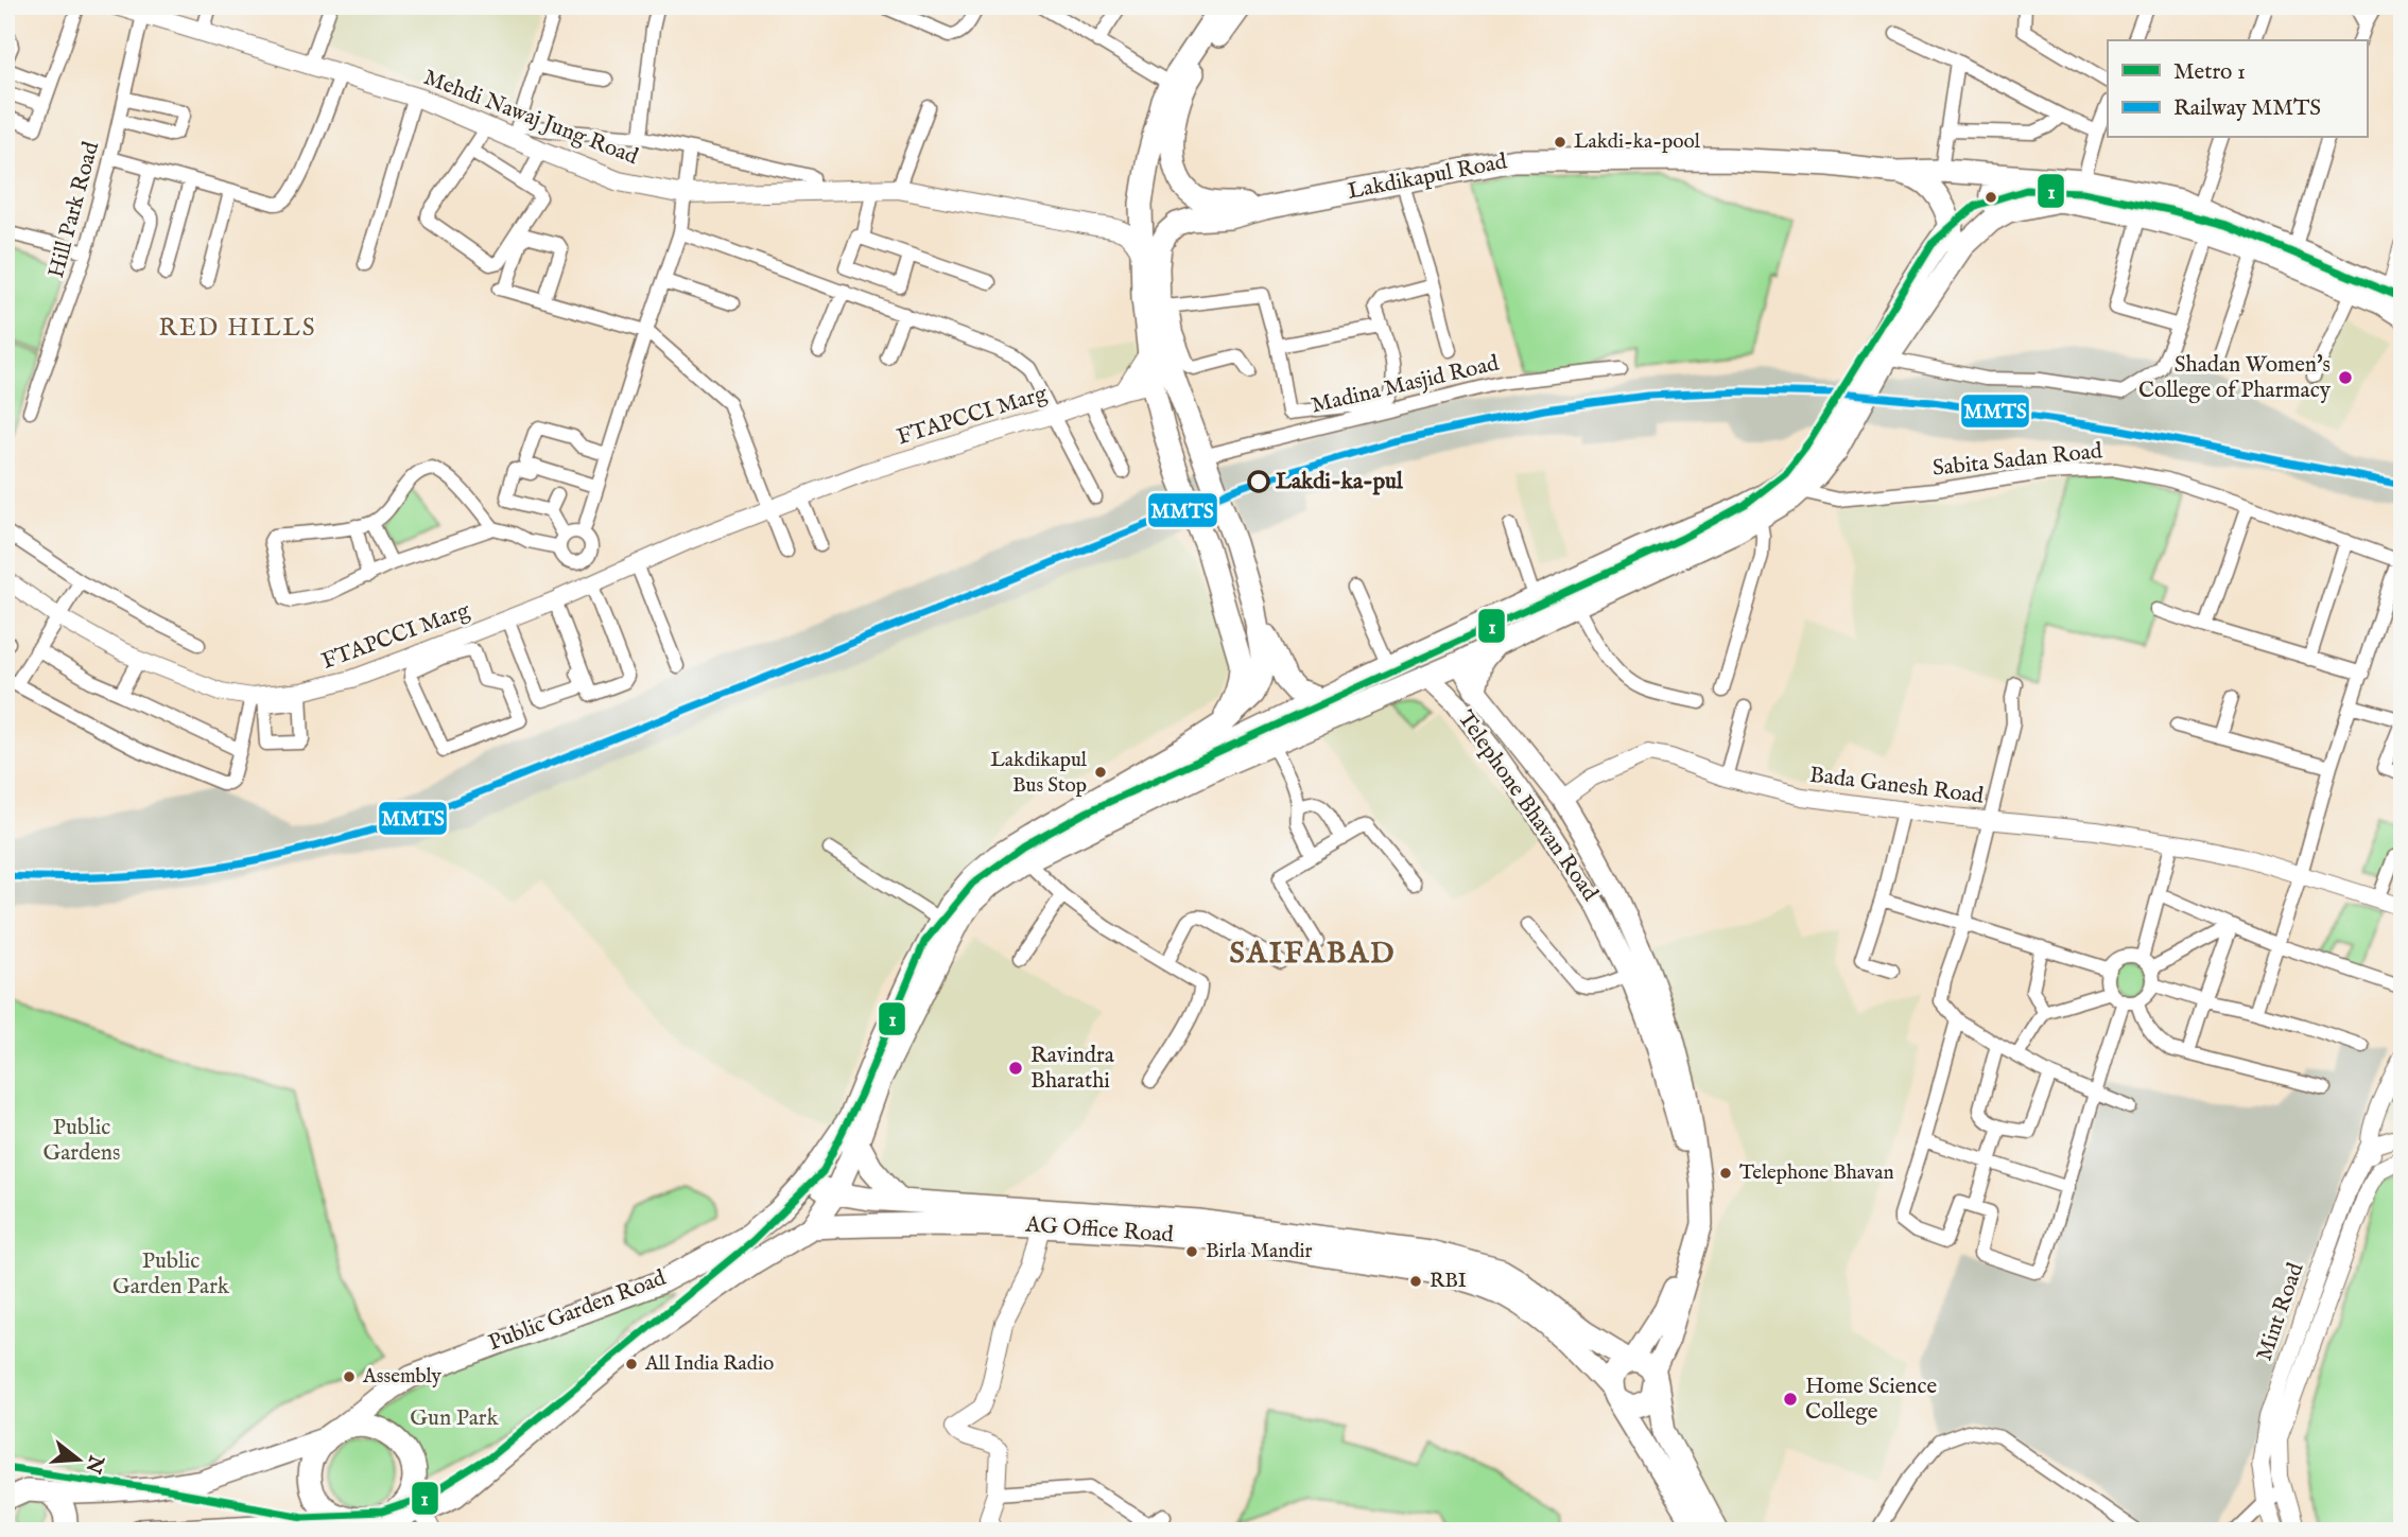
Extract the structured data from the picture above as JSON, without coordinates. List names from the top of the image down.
{
  "streets": {
    "highway": ["Lakdikapul Road", "AG Office Road", "Public Garden Road"],
    "main road": ["Mehdi Nawaj Jung Road", "Telephone Bhavan Road"],
    "street": [
      "Hill Park Road",
      "Madina Masjid Road",
      "FTAPCCI Marg",
      "Sabita Sadan Road",
      "Bada Ganesh Road",
      "Mint Road"
    ]
  },
  "crossings": [
    ["Mehdi Nawaj Jung Road", "Hill Park Road"],
    ["Lakdikapul Road", "Madina Masjid Road"],
    ["Lakdikapul Road", "FTAPCCI Marg"],
    ["Lakdikapul Road", "Sabita Sadan Road"],
    ["Lakdikapul Road", "Telephone Bhavan Road"],
    ["Lakdikapul Road", "AG Office Road"],
    ["Lakdikapul Road", "Public Garden Road"],
    ["Bada Ganesh Road", "Telephone Bhavan Road"],
    ["Telephone Bhavan Road", "AG Office Road"],
    ["AG Office Road", "Public Garden Road"]
  ],
  "districts": ["RED HILLS", "SAIFABAD"],
  "parks": ["Public Gardens", "Public Garden Park", "Gun Park"],
  "places": [
    "Lakdi-ka-pool",
    "Shadan Women's College of Pharmacy",
    "Lakdi-ka-pul",
    "Lakdikapul Bus Stop",
    "Ravindra Bharathi",
    "Telephone Bhavan",
    "Birla Mandir",
    "RBI",
    "All India Radio",
    "Assembly",
    "Home Science College"
  ],
  "lines": ["metro line 1", "rail line MMTS"],
  "legend": ["Metro 1", "Railway MMTS"],
  "north": "right"
}
